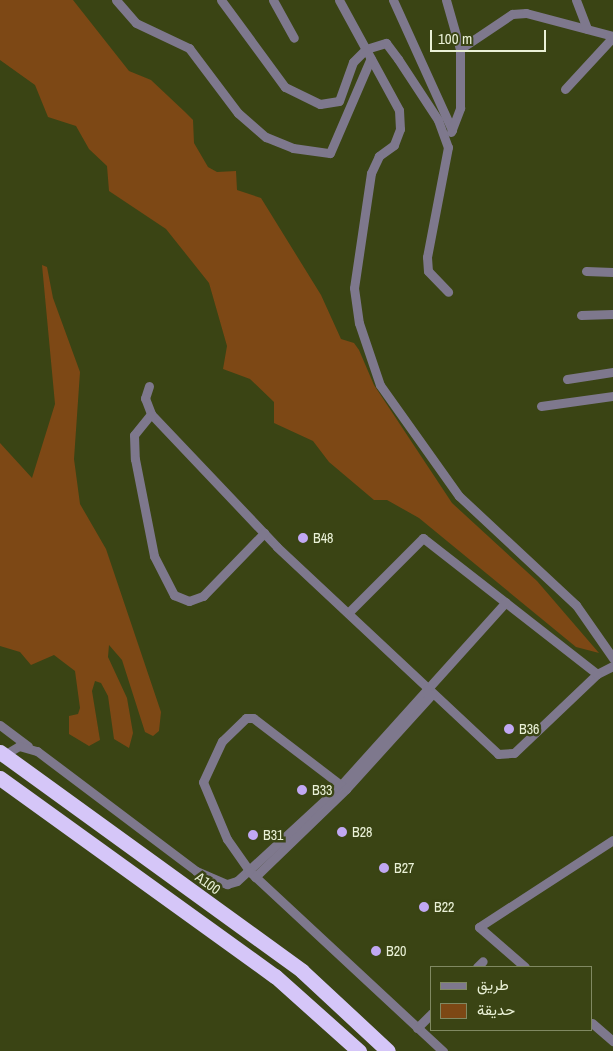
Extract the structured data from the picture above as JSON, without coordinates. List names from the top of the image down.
{
  "streets": {
    "highway": ["A100"]
  },
  "places": [
    "B48",
    "B36",
    "B33",
    "B28",
    "B31",
    "B27",
    "B22",
    "B20"
  ],
  "legend": ["طريق", "حديقة"],
  "scale_bar": "100 m"
}
